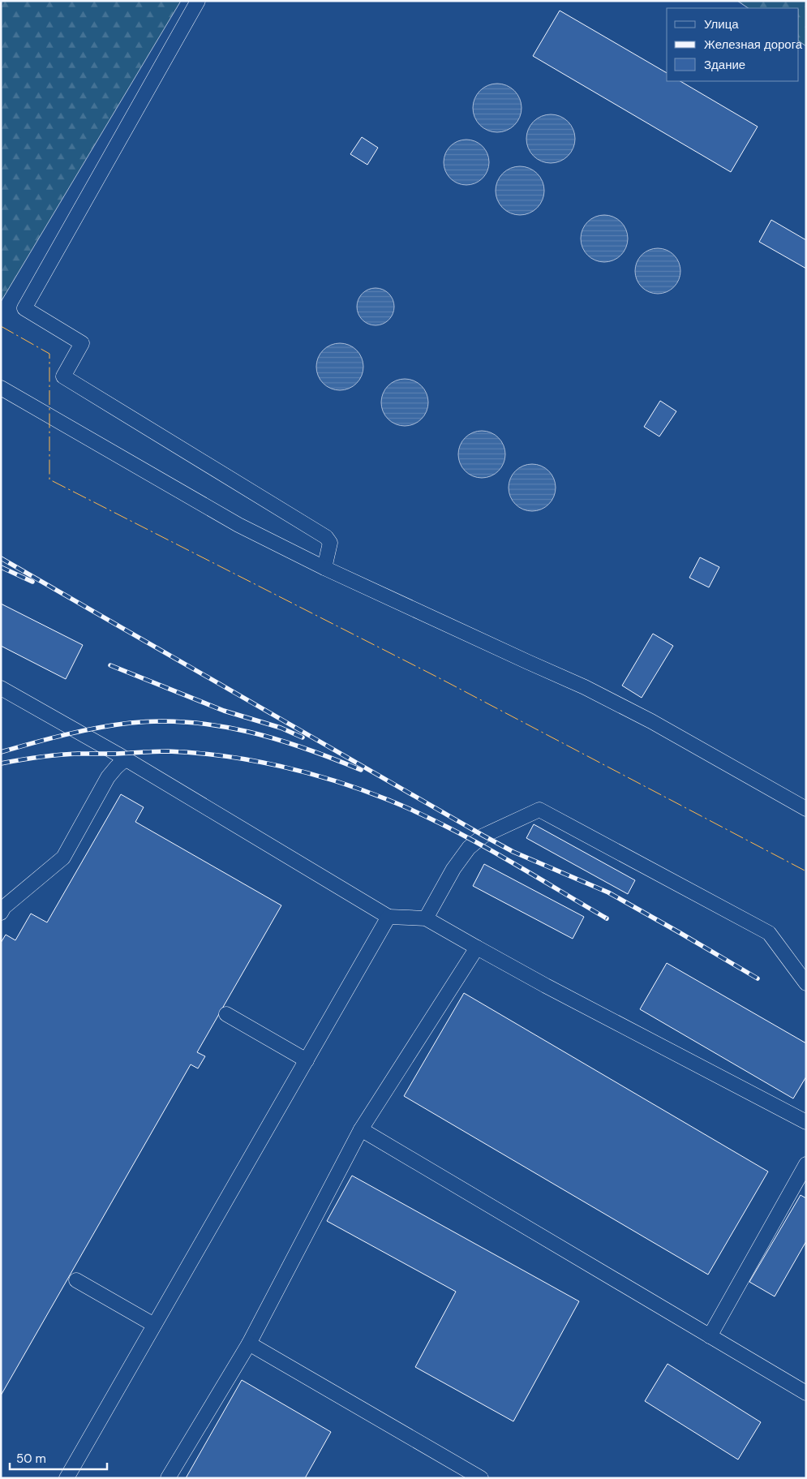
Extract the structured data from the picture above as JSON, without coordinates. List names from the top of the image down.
{
  "legend": ["Улица", "Железная дорога", "Здание"],
  "scale_bar": "50 m"
}
